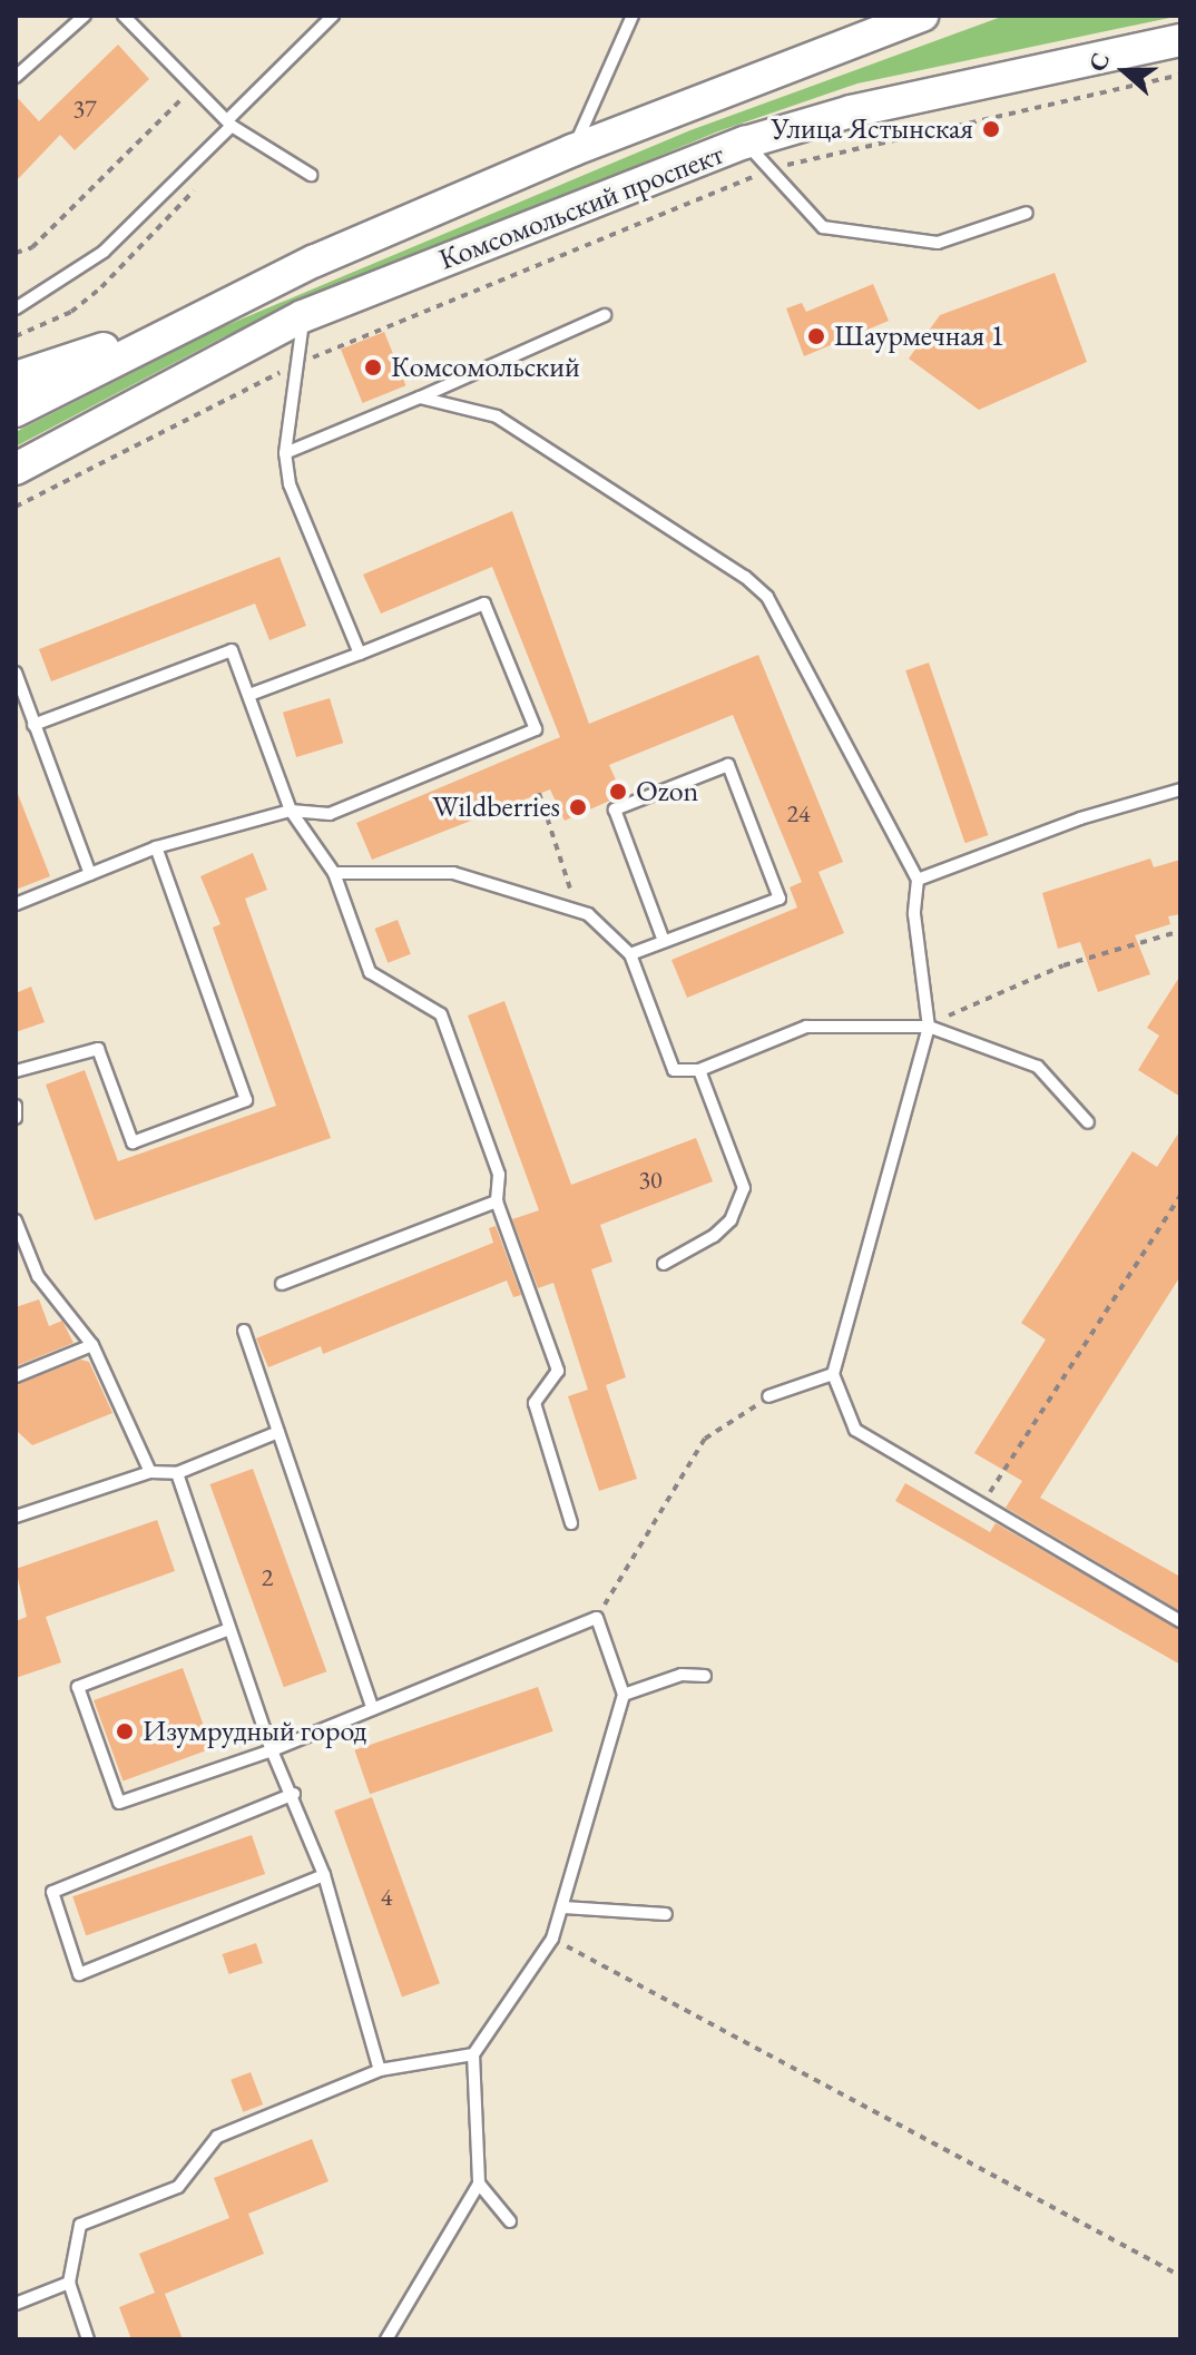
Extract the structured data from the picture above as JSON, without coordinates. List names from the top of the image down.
{
  "streets": {
    "main road": ["Комсомольский проспект"]
  },
  "places": [
    "Улица Ястынская",
    "Шаурмечная 1",
    "Комсомольский",
    "Ozon",
    "Wildberries",
    "Изумрудный город"
  ],
  "house_numbers": [
    "37",
    "24",
    "30",
    "2",
    "4"
  ],
  "north": "left"
}
